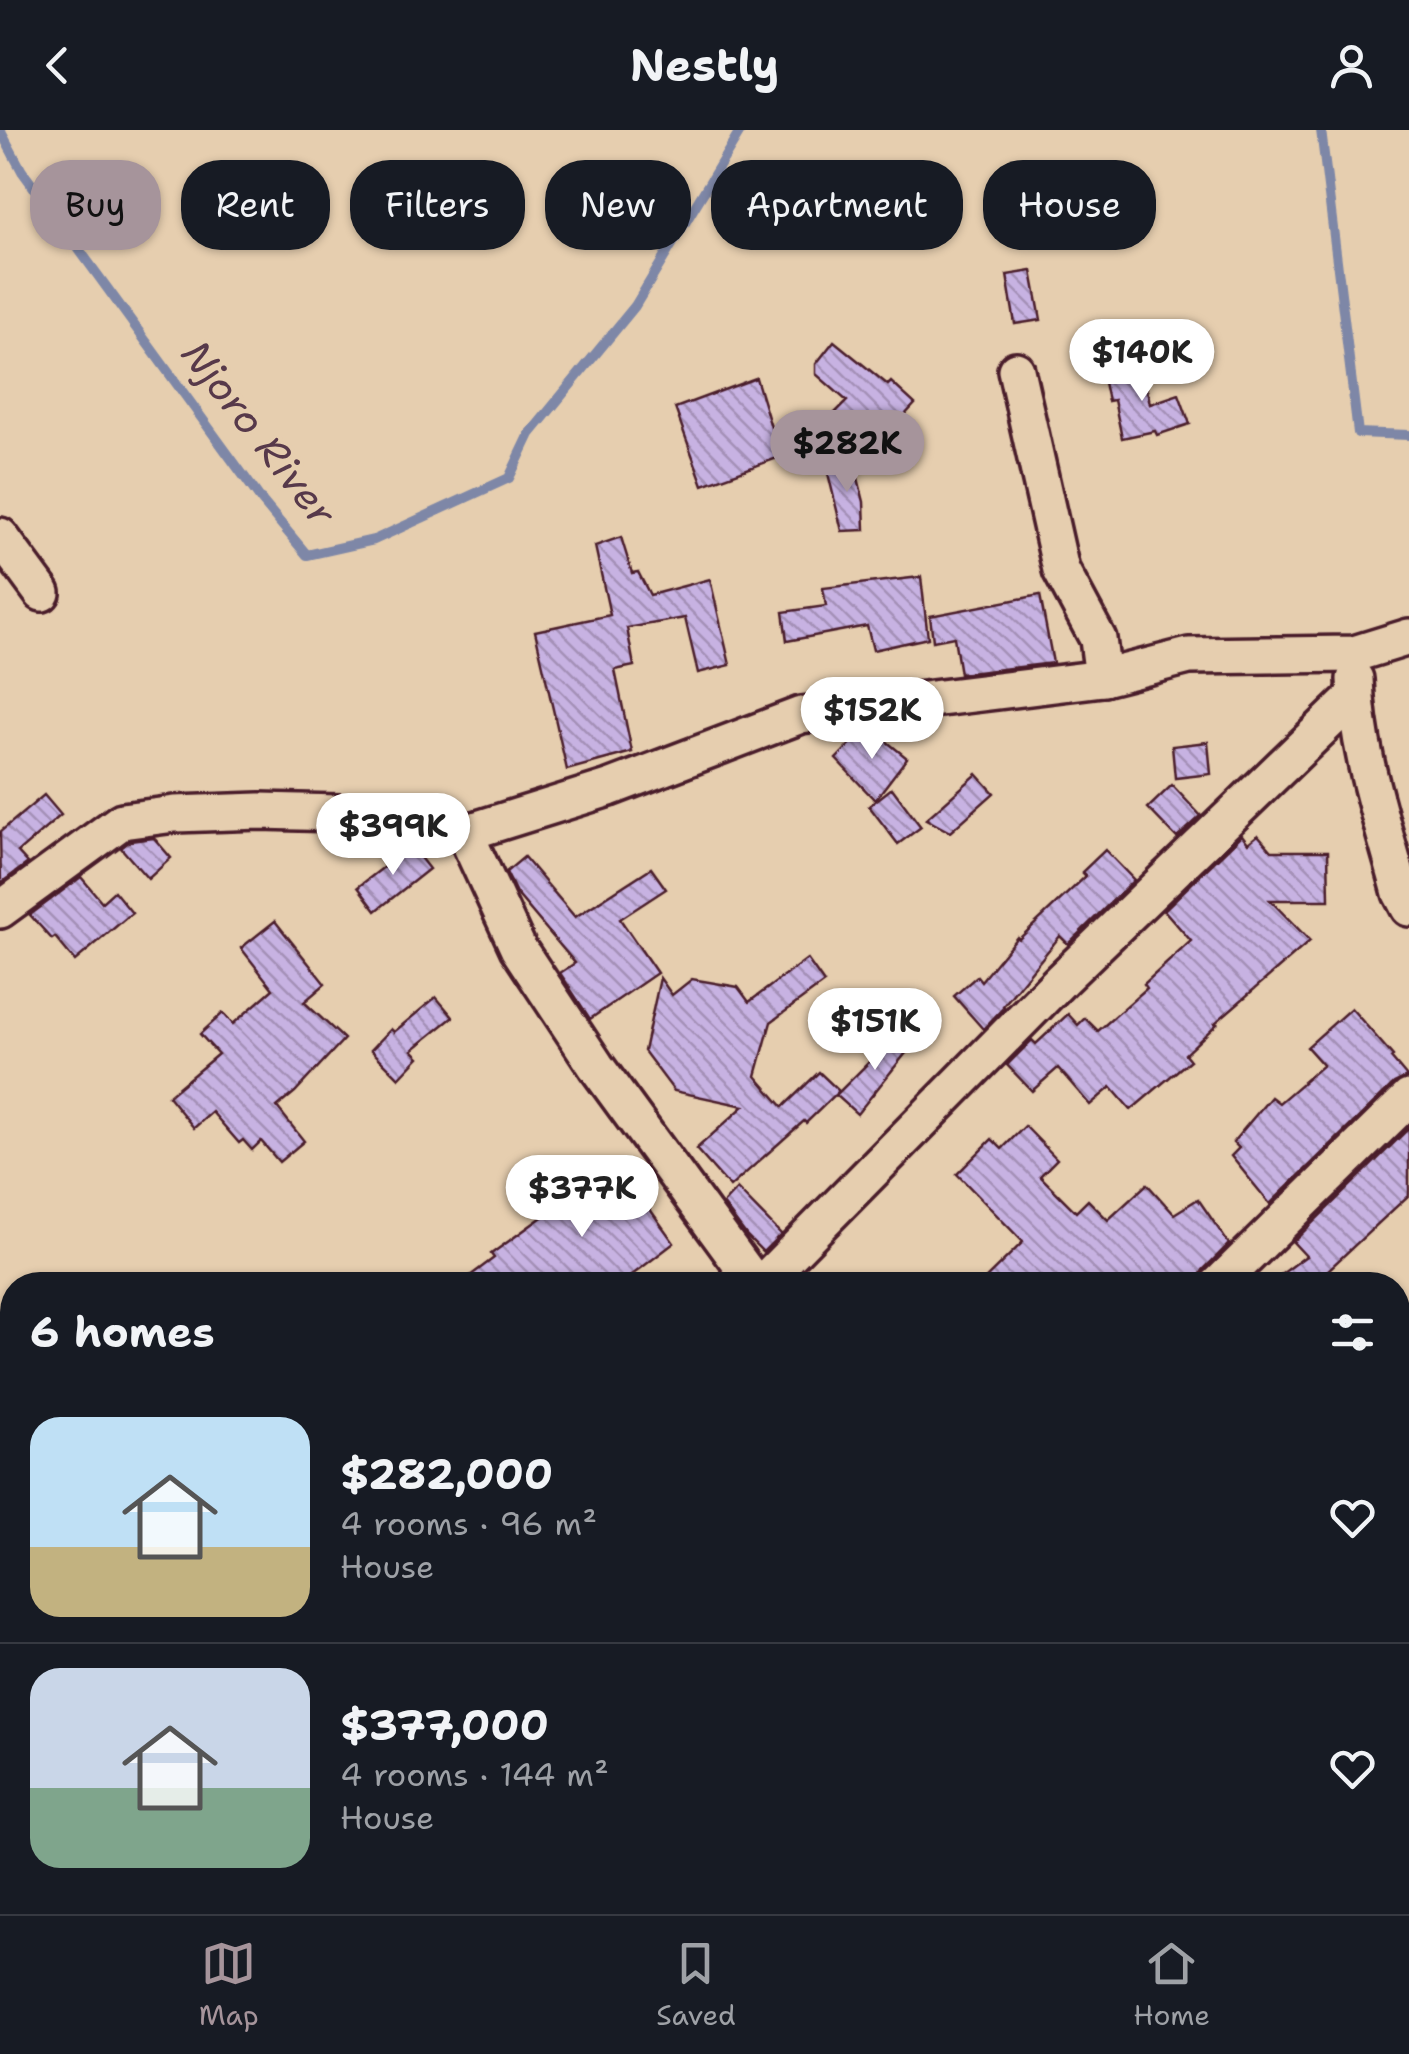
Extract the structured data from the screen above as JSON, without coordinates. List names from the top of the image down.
{
  "water": ["Njoro River"],
  "page": {
    "header": "Nestly",
    "chip": [
      "Buy",
      "Rent",
      "Filters",
      "New",
      "Apartment",
      "House"
    ],
    "price": [
      "$140K",
      "$282K",
      "$152K",
      "$399K",
      "$151K",
      "$377K"
    ],
    "heading": "6 homes",
    "list": [
      {
        "name": "$282,000",
        "note": "4 rooms · 96 m² · House"
      },
      {
        "name": "$377,000",
        "note": "4 rooms · 144 m² · House"
      }
    ],
    "tabs": ["Map", "Saved", "Home"]
  }
}
